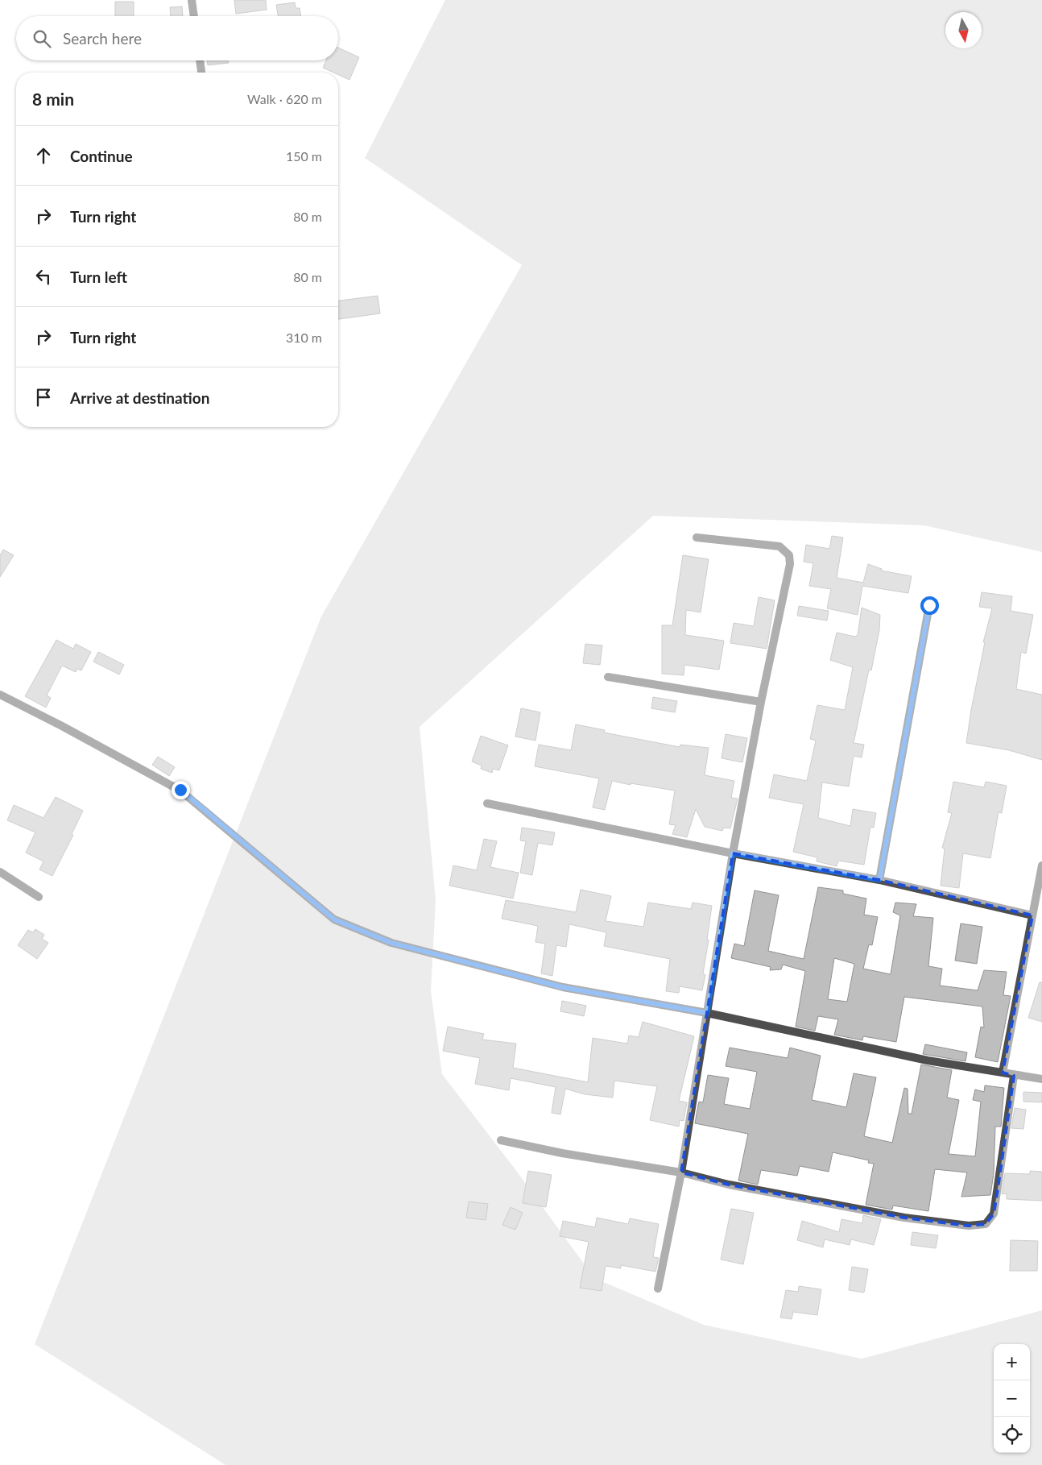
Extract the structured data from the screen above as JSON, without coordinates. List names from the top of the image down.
{
  "north": "bottom",
  "page": {
    "search": "Search here",
    "heading": ["8 min", "Walk · 620 m"],
    "list": [
      ["Continue", "150 m"],
      ["Turn right", "80 m"],
      ["Turn left", "80 m"],
      ["Turn right", "310 m"],
      "Arrive at destination"
    ],
    "map_buttons": ["+", "−"]
  }
}
